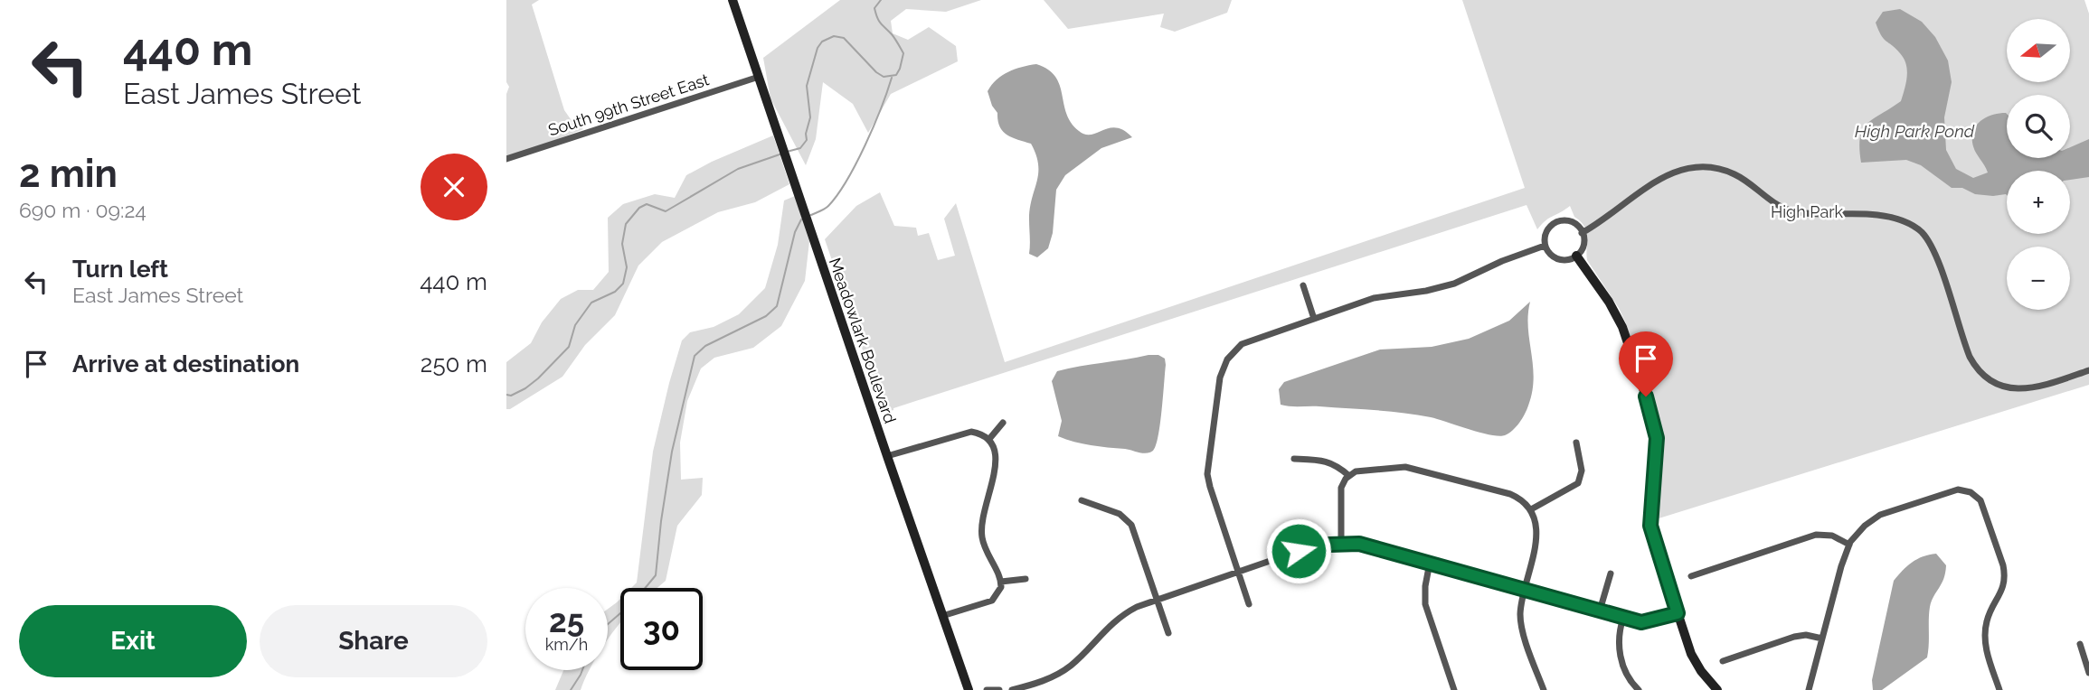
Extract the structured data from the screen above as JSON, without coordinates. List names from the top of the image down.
{
  "streets": {
    "street": ["South 99th Street East", "Meadowlark Boulevard"]
  },
  "crossings": [
    ["South 99th Street East", "Meadowlark Boulevard"]
  ],
  "water": ["High Park Pond"],
  "parks": ["High Park"],
  "north": "left",
  "page": {
    "turn": ["440 m", "East James Street"],
    "map_buttons": ["+", "−"],
    "heading": ["2 min", "690 m · 09:24"],
    "list": [
      {
        "name": "Turn left",
        "note": "East James Street",
        "value": "440 m"
      },
      {
        "name": "Arrive at destination",
        "value": "250 m"
      }
    ],
    "speed": "25 km/h",
    "limit": "30",
    "buttons": ["Exit", "Share"]
  }
}
